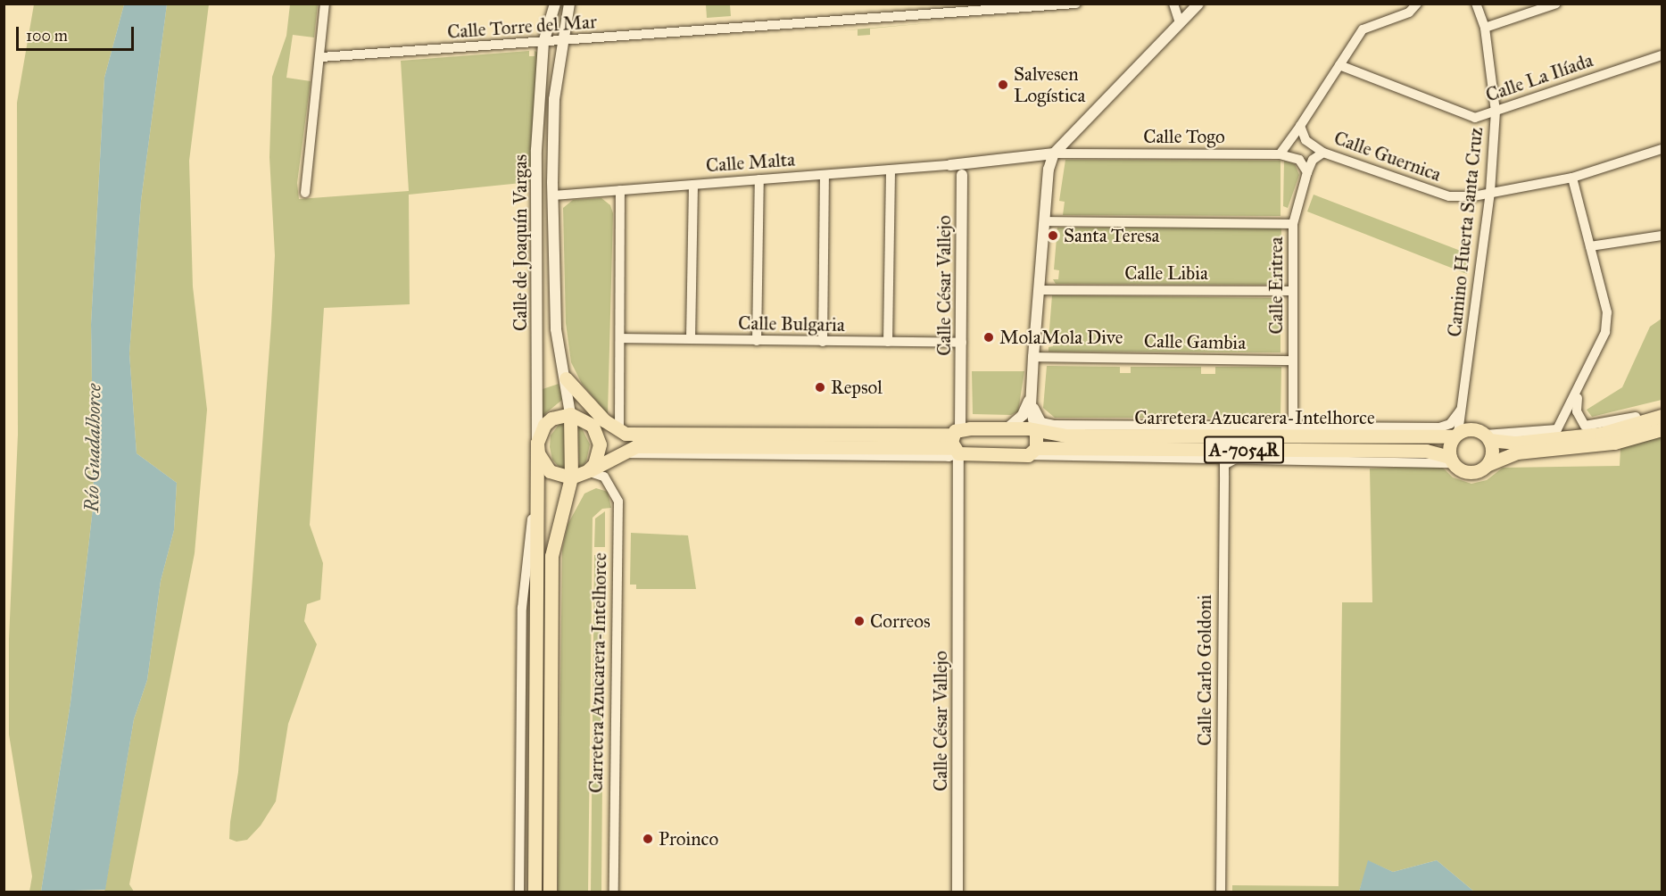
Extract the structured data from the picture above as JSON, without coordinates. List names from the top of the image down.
{
  "streets": {
    "main road": ["Carretera Azucarera-Intelhorce", "A-7054R"],
    "street": [
      "Calle Torre del Mar",
      "Calle La Ilíada",
      "Calle Togo",
      "Calle Guernica",
      "Calle Malta",
      "Camino Huerta Santa Cruz",
      "Calle de Joaquín Vargas",
      "Calle Libia",
      "Calle César Vallejo",
      "Calle Eritrea",
      "Calle Bulgaria",
      "Calle Gambia",
      "Calle Carlo Goldoni"
    ]
  },
  "crossings": [
    ["Calle Torre del Mar", "Calle de Joaquín Vargas"],
    ["Calle La Ilíada", "Camino Huerta Santa Cruz"],
    ["Calle Togo", "Calle Malta"],
    ["Calle Togo", "Calle Eritrea"],
    ["Calle Guernica", "Camino Huerta Santa Cruz"],
    ["Calle Guernica", "Calle Eritrea"],
    ["Calle Malta", "Calle de Joaquín Vargas"],
    ["Camino Huerta Santa Cruz", "Carretera Azucarera-Intelhorce"],
    ["Camino Huerta Santa Cruz", "A-7054R"],
    ["Calle Libia", "Calle Eritrea"],
    ["Calle César Vallejo", "Calle Bulgaria"],
    ["Calle César Vallejo", "A-7054R"],
    ["Calle Eritrea", "Calle Gambia"],
    ["Calle Eritrea", "Carretera Azucarera-Intelhorce"],
    ["Carretera Azucarera-Intelhorce", "A-7054R"]
  ],
  "water": ["Río Guadalhorce"],
  "places": [
    "Salvesen Logística",
    "Santa Teresa",
    "MolaMola Dive",
    "Repsol",
    "Correos",
    "Proinco"
  ],
  "scale_bar": "100 m"
}
